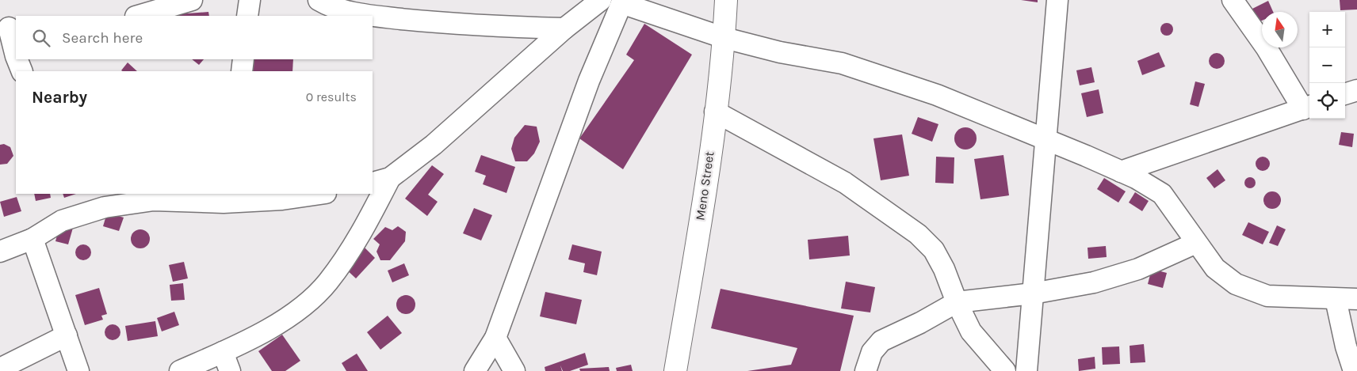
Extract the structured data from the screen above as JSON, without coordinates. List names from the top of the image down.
{
  "streets": {
    "street": ["Meno Street"]
  },
  "north": "top",
  "page": {
    "map_buttons": ["+", "−"],
    "search": "Search here",
    "heading": ["Nearby", "0 results"]
  }
}
